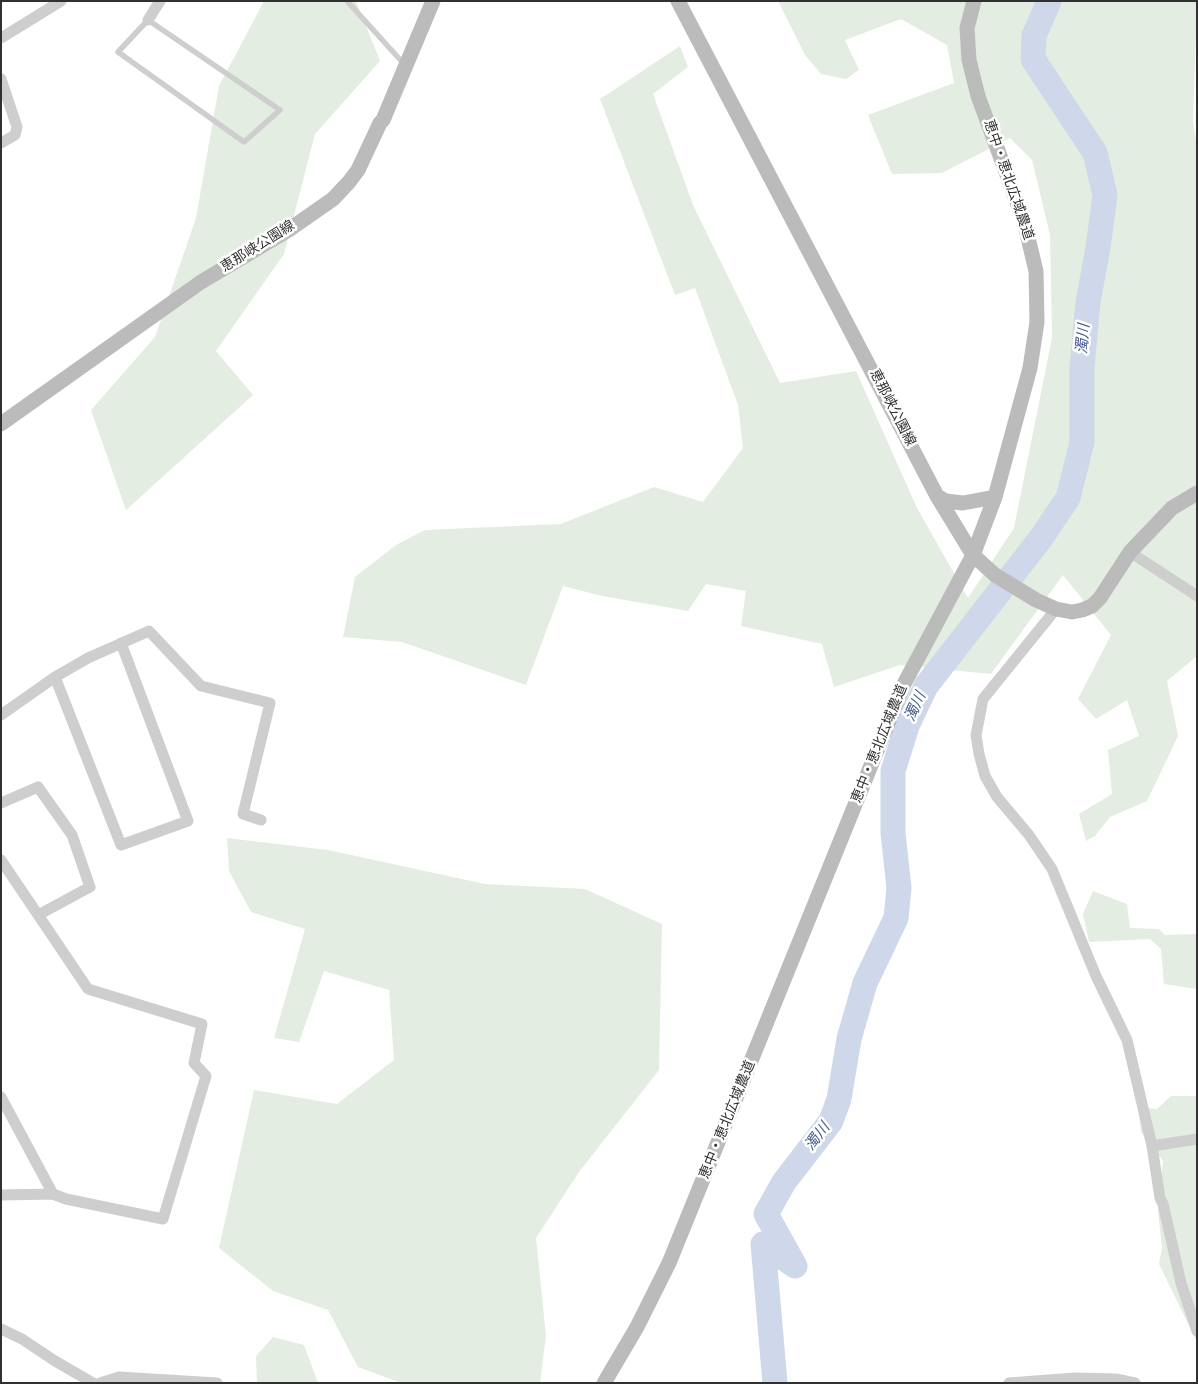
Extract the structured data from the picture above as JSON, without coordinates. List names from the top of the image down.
{
  "streets": {
    "main road": ["恵中・恵北広域農道", "恵那峡公園線"]
  },
  "crossings": [
    ["恵中・恵北広域農道", "恵那峡公園線"]
  ],
  "water": ["濁川"]
}
